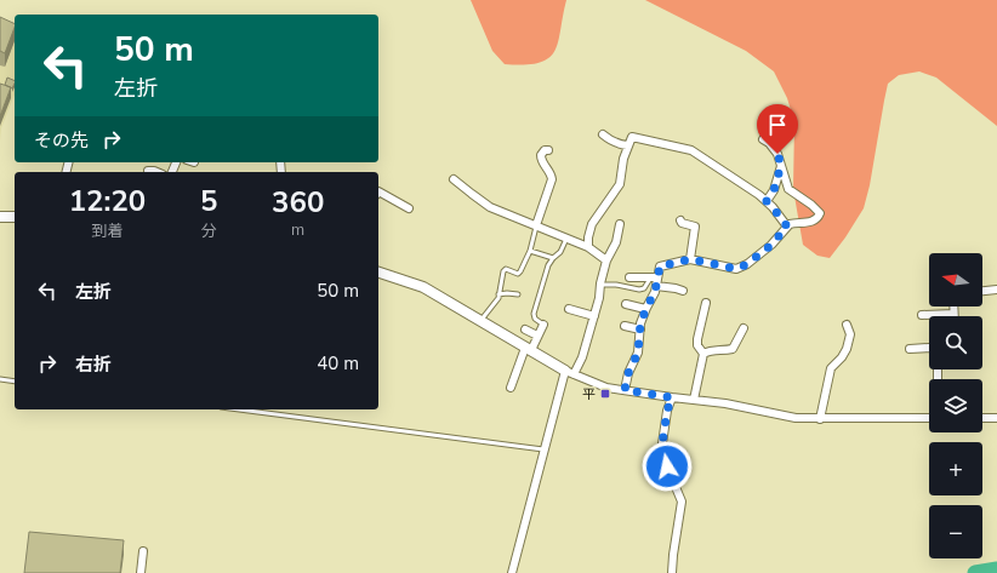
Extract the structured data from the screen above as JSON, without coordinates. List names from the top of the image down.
{
  "places": {
    "transit": ["平"]
  },
  "north": "left",
  "page": {
    "turn": ["50 m", "左折"],
    "then": "その先",
    "eta": [
      "12:20",
      "到着",
      "5",
      "分",
      "360",
      "m"
    ],
    "map_buttons": ["+", "−"],
    "list": [
      {
        "name": "左折",
        "value": "50 m"
      },
      {
        "name": "右折",
        "value": "40 m"
      }
    ]
  }
}
